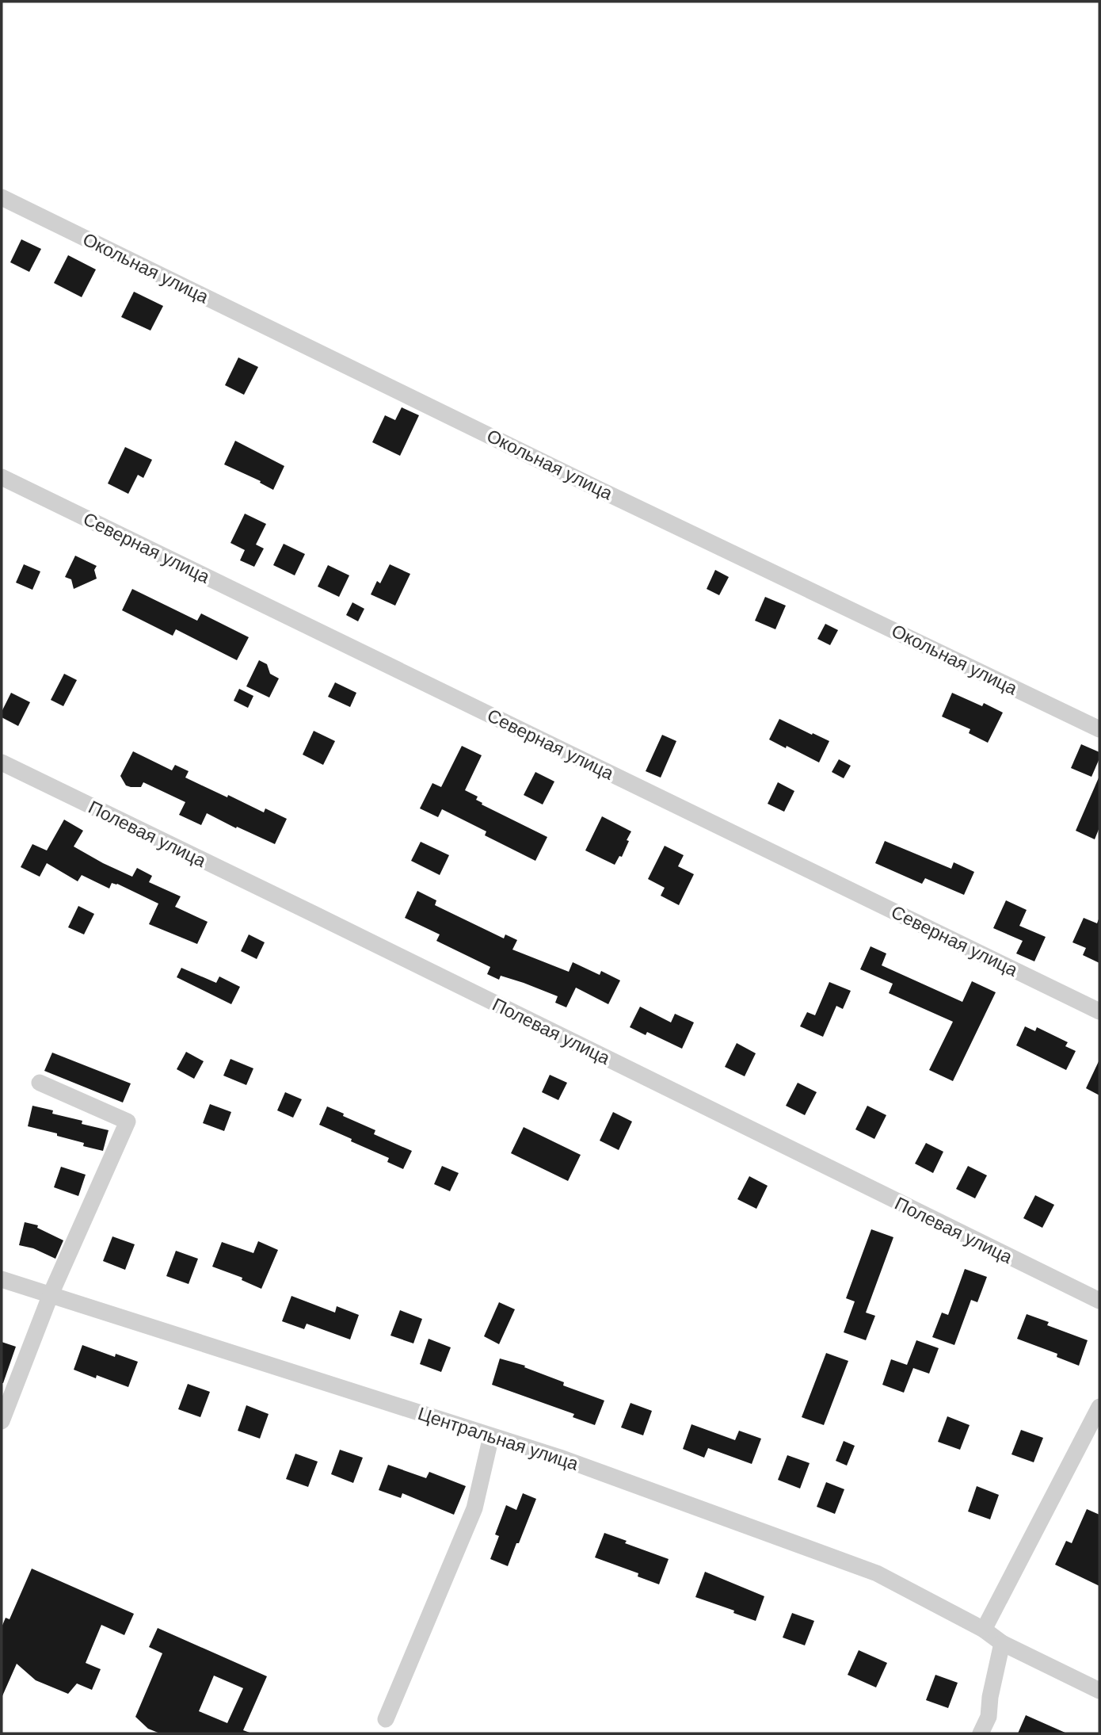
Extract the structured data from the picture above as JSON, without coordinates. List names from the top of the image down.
{
  "streets": {
    "street": [
      "Окольная улица",
      "Северная улица",
      "Полевая улица",
      "Центральная улица"
    ]
  }
}
